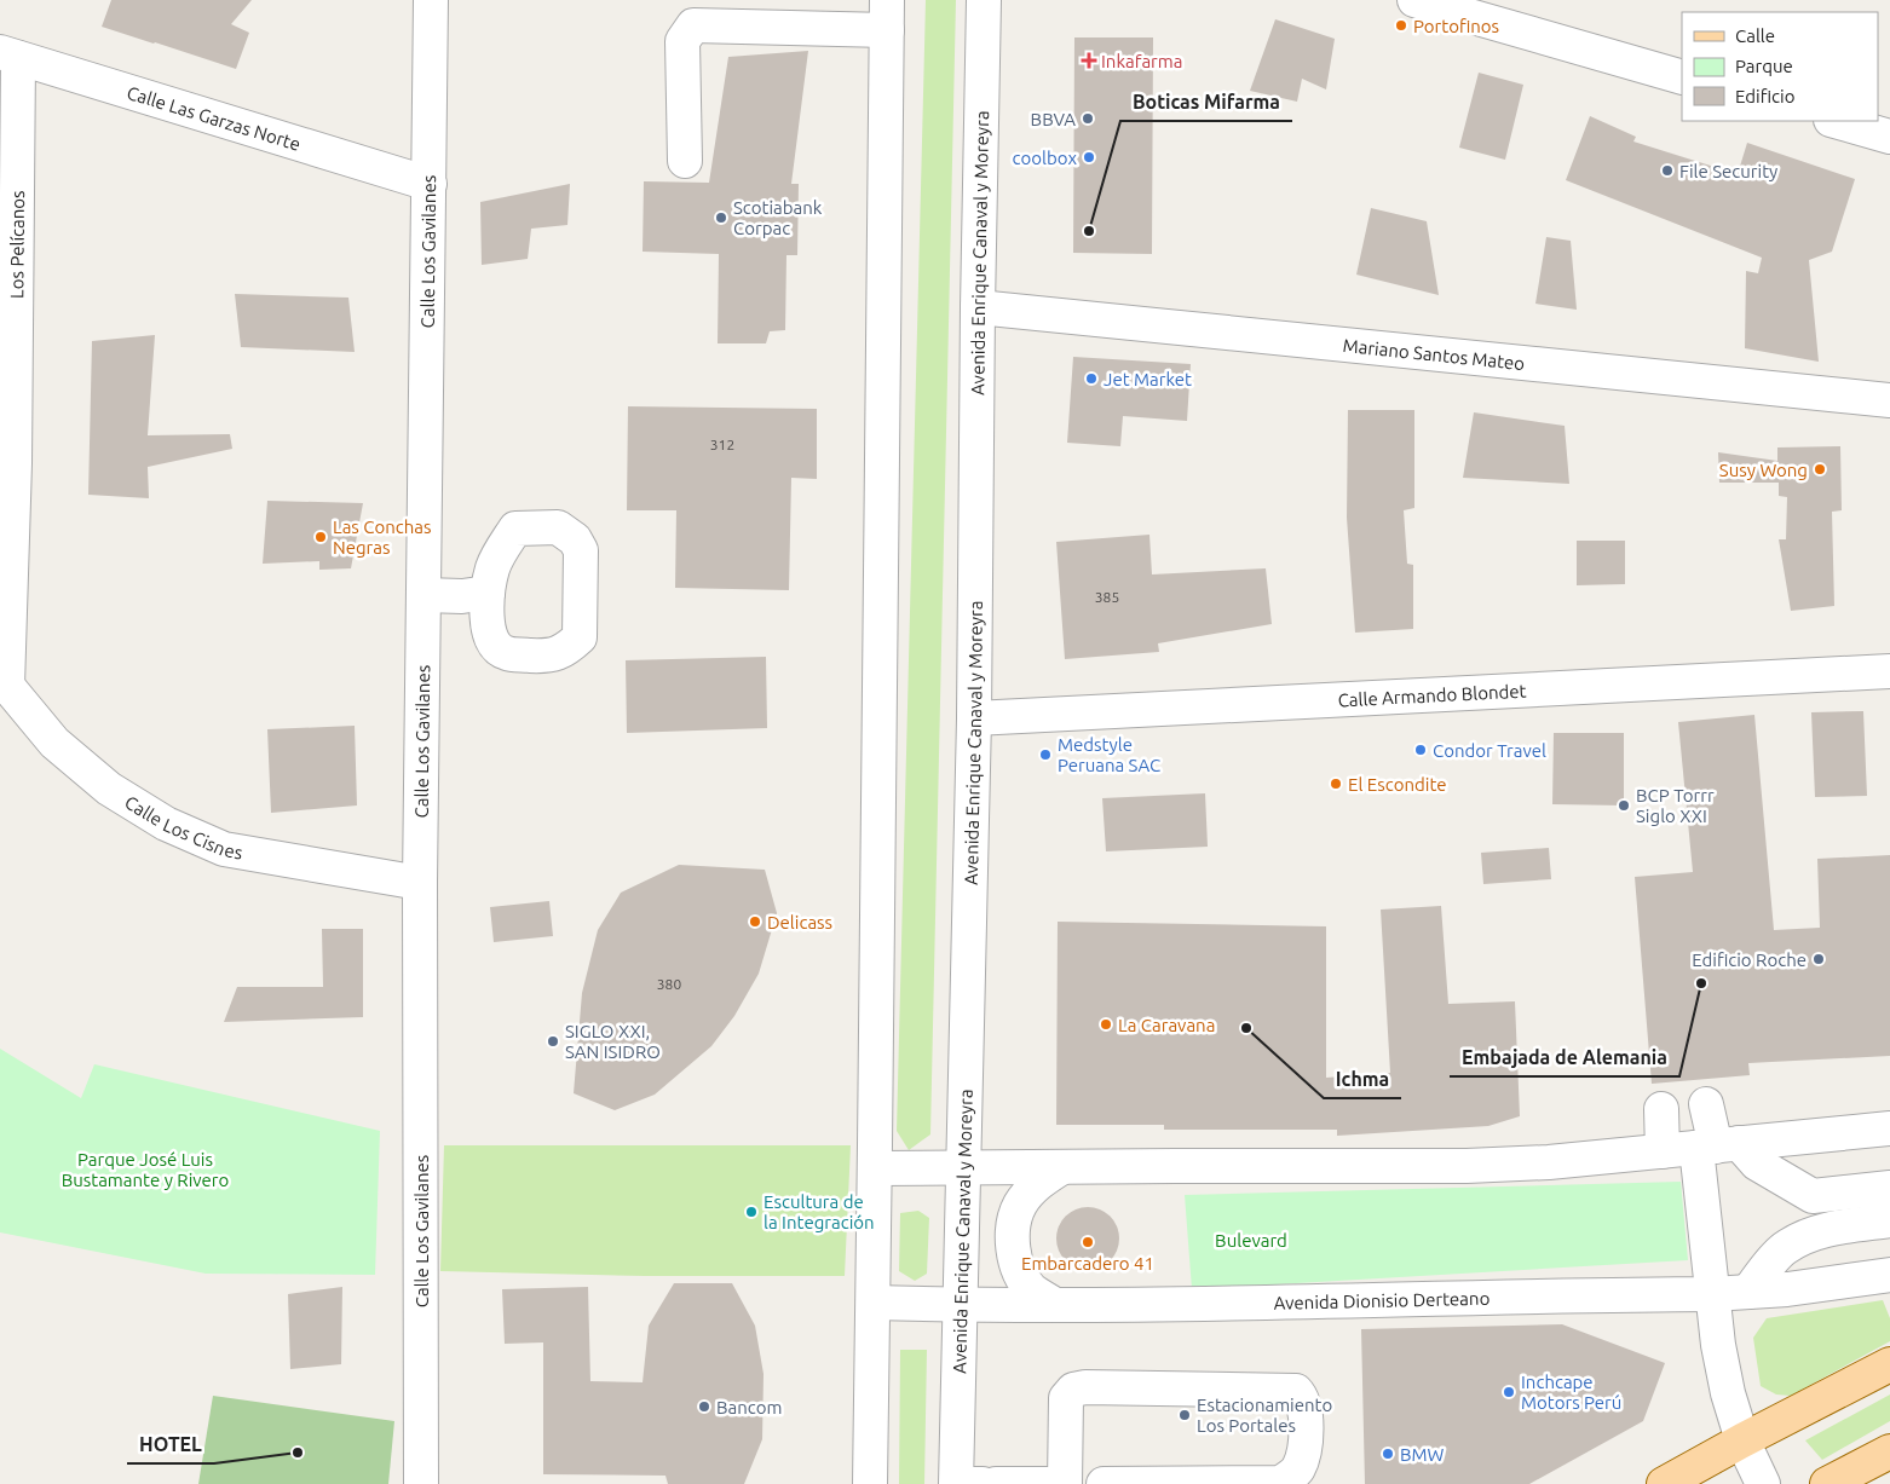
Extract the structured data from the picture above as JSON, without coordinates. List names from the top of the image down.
{
  "streets": {
    "street": [
      "Calle Las Garzas Norte",
      "Los Pelícanos",
      "Calle Los Gavilanes",
      "Avenida Enrique Canaval y Moreyra",
      "Mariano Santos Mateo",
      "Calle Armando Blondet",
      "Calle Los Cisnes",
      "Avenida Dionisio Derteano"
    ]
  },
  "crossings": [
    ["Calle Las Garzas Norte", "Los Pelícanos"],
    ["Calle Las Garzas Norte", "Calle Los Gavilanes"],
    ["Los Pelícanos", "Calle Los Cisnes"],
    ["Calle Los Gavilanes", "Calle Los Cisnes"],
    ["Avenida Enrique Canaval y Moreyra", "Mariano Santos Mateo"],
    ["Avenida Enrique Canaval y Moreyra", "Calle Armando Blondet"],
    ["Avenida Enrique Canaval y Moreyra", "Avenida Dionisio Derteano"]
  ],
  "parks": ["Parque José Luis Bustamante y Rivero", "Bulevard"],
  "places": {
    "other": [
      "Portofinos",
      "BBVA",
      "coolbox",
      "File Security",
      "Scotiabank Corpac",
      "Boticas Mifarma",
      "Jet Market",
      "Susy Wong",
      "Las Conchas Negras",
      "Condor Travel",
      "Medstyle Peruana SAC",
      "El Escondite",
      "BCP Torrr Siglo XXI",
      "Delicass",
      "Edificio Roche",
      "Embajada de Alemania",
      "La Caravana",
      "Ichma",
      "SIGLO XXI, SAN ISIDRO",
      "Escultura de la Integración",
      "Embarcadero 41",
      "Inchcape Motors Perú",
      "Bancom",
      "Estacionamiento Los Portales",
      "HOTEL",
      "BMW"
    ],
    "health": ["Inkafarma"]
  },
  "house_numbers": ["312", "385", "380"],
  "legend": ["Calle", "Parque", "Edificio"]
}
